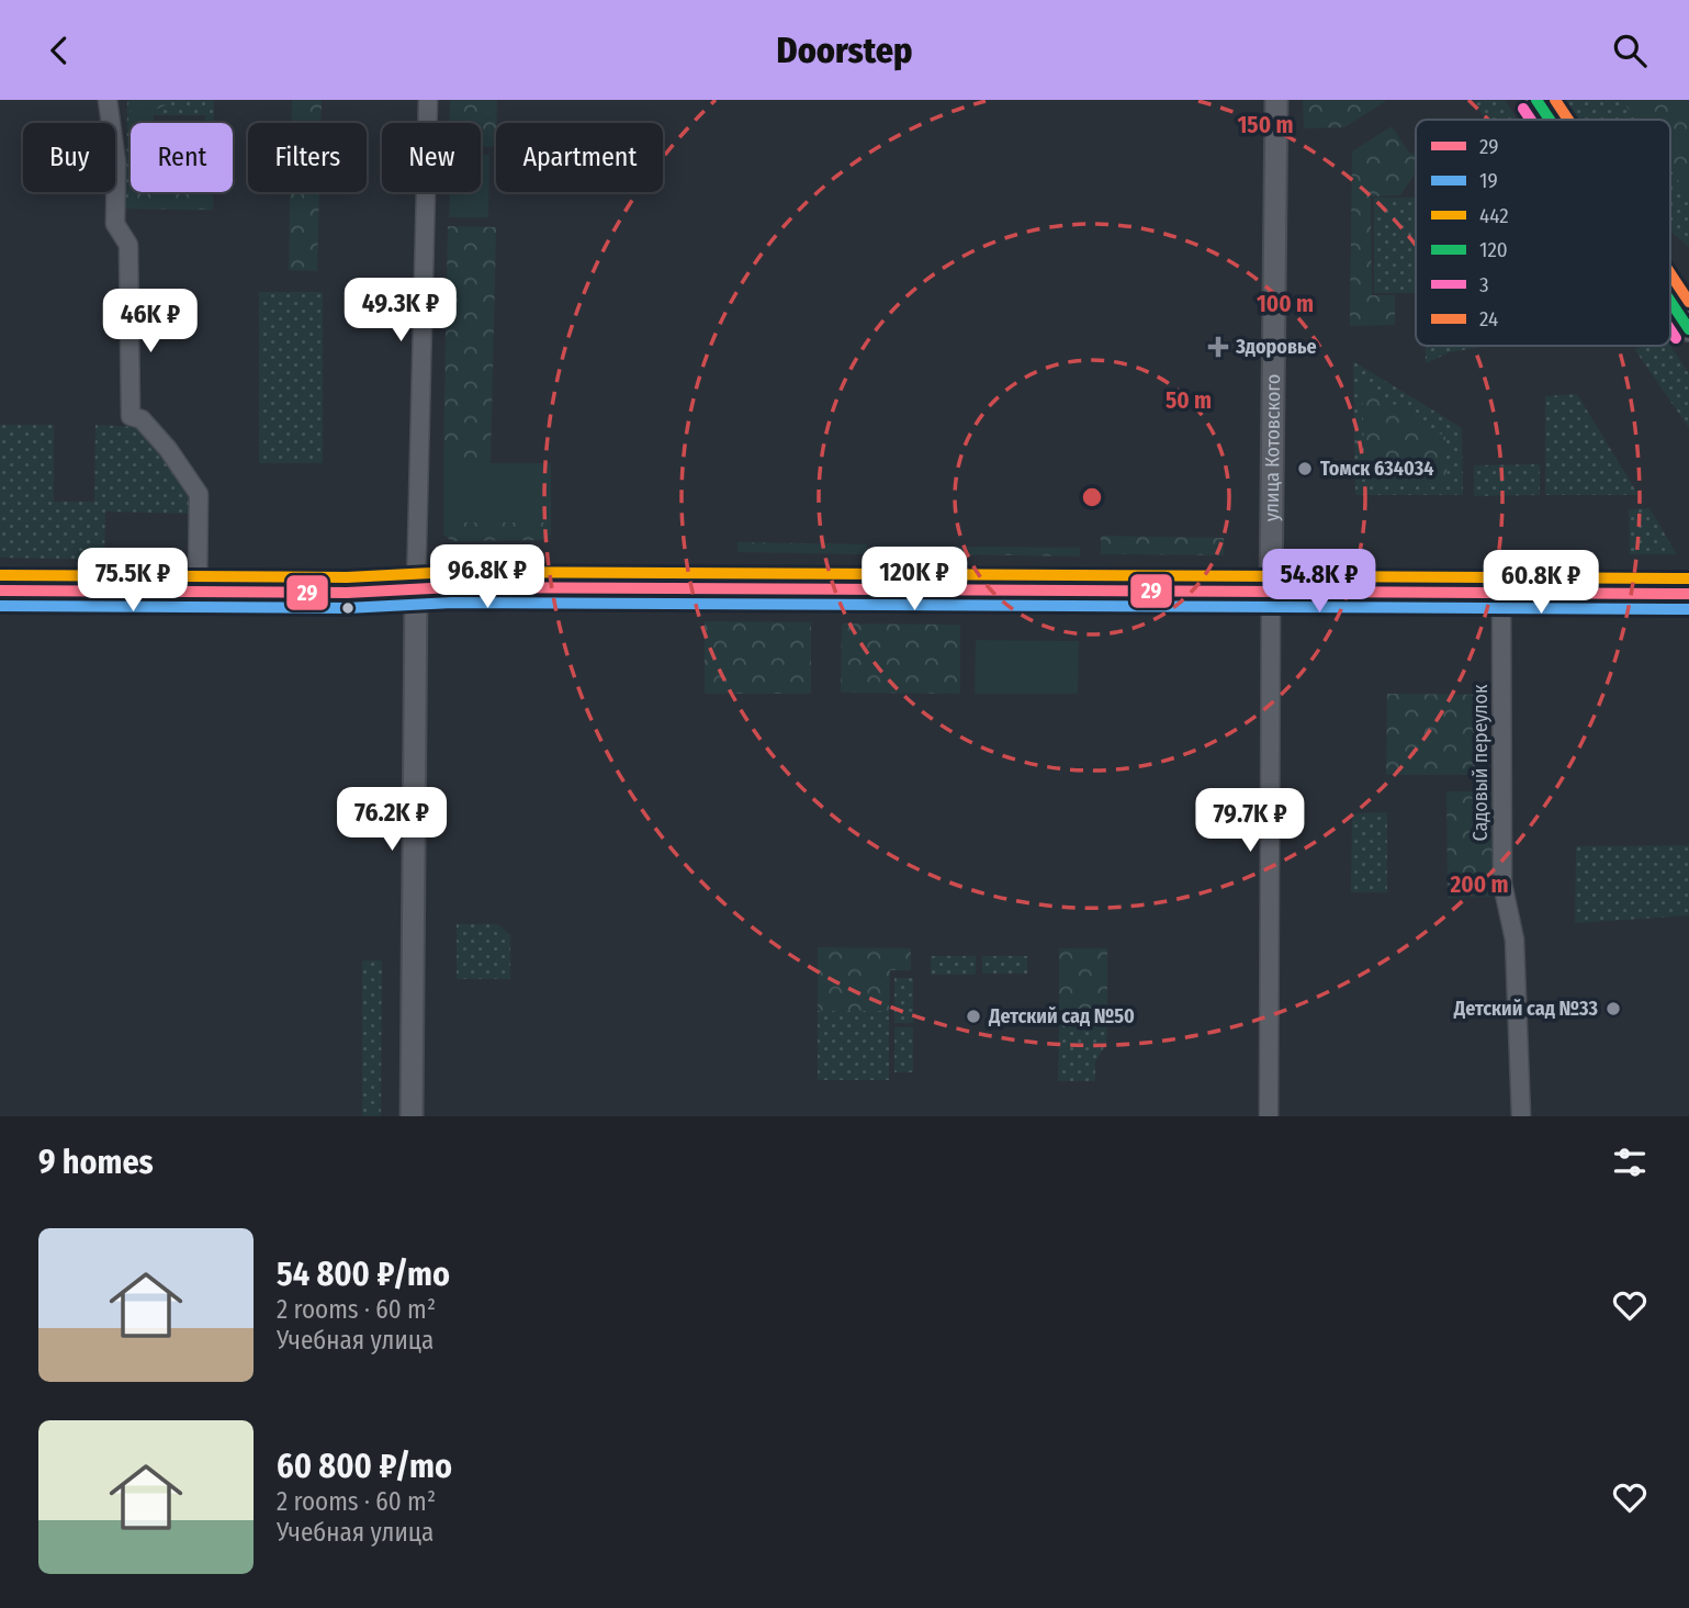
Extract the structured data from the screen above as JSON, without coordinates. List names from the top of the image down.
{
  "streets": {
    "street": ["улица Котовского", "Садовый переулок"]
  },
  "places": {
    "health": ["Здоровье"],
    "other": ["Томск 634034", "Детский сад №33", "Детский сад №50"]
  },
  "lines": [
    "transit line 120",
    "transit line 24",
    "transit line 3",
    "transit line 442",
    "transit line 29",
    "transit line 19"
  ],
  "legend": [
    "29",
    "19",
    "442",
    "120",
    "3",
    "24"
  ],
  "page": {
    "header": "Doorstep",
    "chip": [
      "Buy",
      "Rent",
      "Filters",
      "New",
      "Apartment"
    ],
    "price": [
      "49.3K ₽",
      "46K ₽",
      "96.8K ₽",
      "120K ₽",
      "75.5K ₽",
      "54.8K ₽",
      "60.8K ₽",
      "76.2K ₽",
      "79.7K ₽"
    ],
    "heading": "9 homes",
    "list": [
      {
        "name": "54 800 ₽/mo",
        "note": "2 rooms · 60 m² · Учебная улица"
      },
      {
        "name": "60 800 ₽/mo",
        "note": "2 rooms · 60 m² · Учебная улица"
      }
    ]
  },
  "rings": [
    "150 m",
    "100 m",
    "50 m",
    "200 m"
  ]
}
